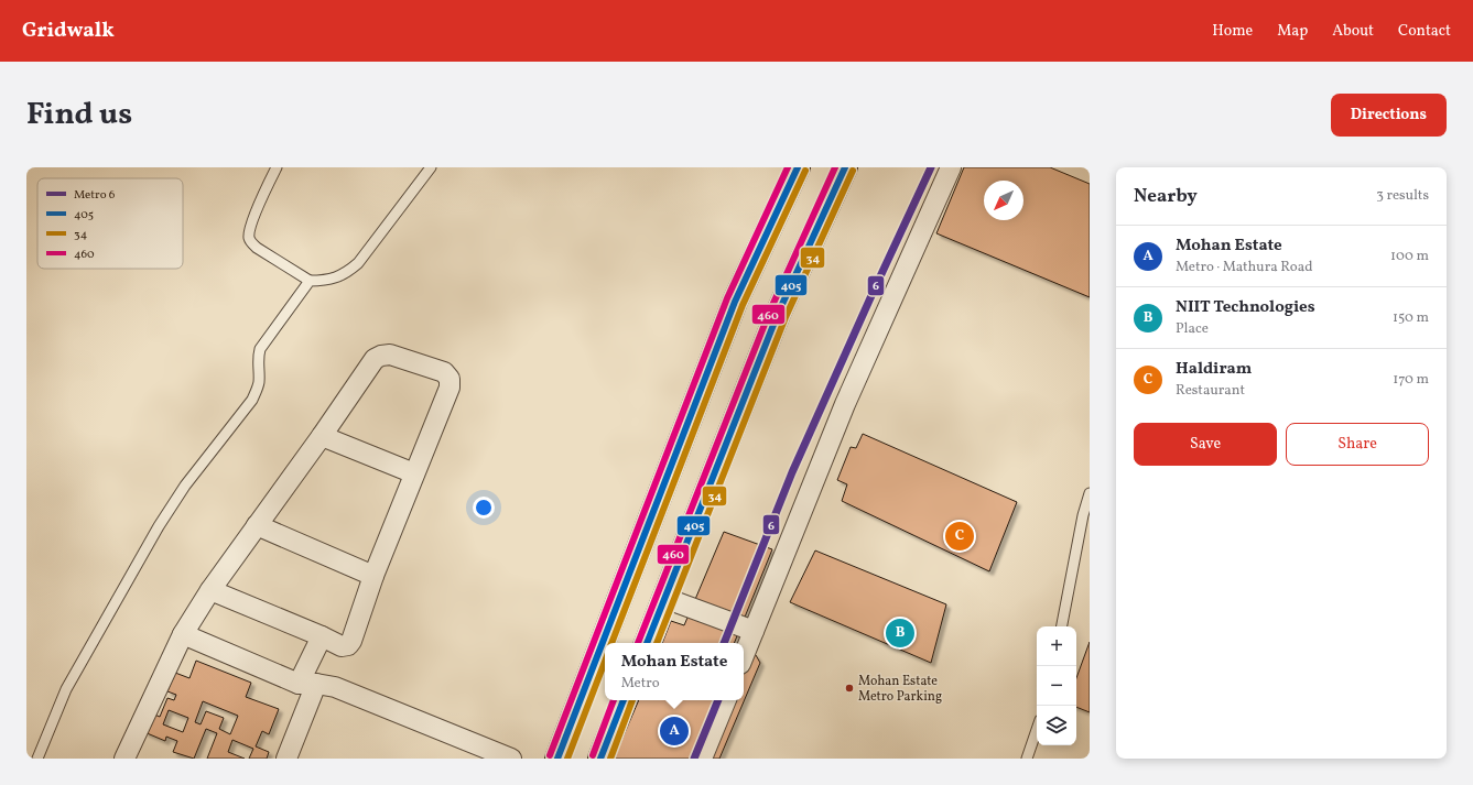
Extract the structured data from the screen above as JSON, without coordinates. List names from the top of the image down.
{
  "places": ["Mohan Estate Metro Parking"],
  "lines": [
    "metro line 6",
    "transit line 405",
    "transit line 460",
    "transit line 34"
  ],
  "legend": [
    "Metro 6",
    "405",
    "34",
    "460"
  ],
  "north": "bottom left",
  "page": {
    "header": "Gridwalk",
    "nav": [
      "Home",
      "Map",
      "About",
      "Contact"
    ],
    "title": "Find us",
    "buttons": [
      "Directions",
      ["Save", "Share"]
    ],
    "heading": ["Nearby", "3 results"],
    "list": [
      {
        "mark": "A",
        "name": "Mohan Estate",
        "note": "Metro · Mathura Road",
        "value": "100 m"
      },
      {
        "mark": "B",
        "name": "NIIT Technologies",
        "note": "Place",
        "value": "150 m"
      },
      {
        "mark": "C",
        "name": "Haldiram",
        "note": "Restaurant",
        "value": "170 m"
      }
    ],
    "pins": ["C", "B", "A"],
    "map_buttons": ["+", "−"],
    "popup": ["Mohan Estate", "Metro"]
  }
}
